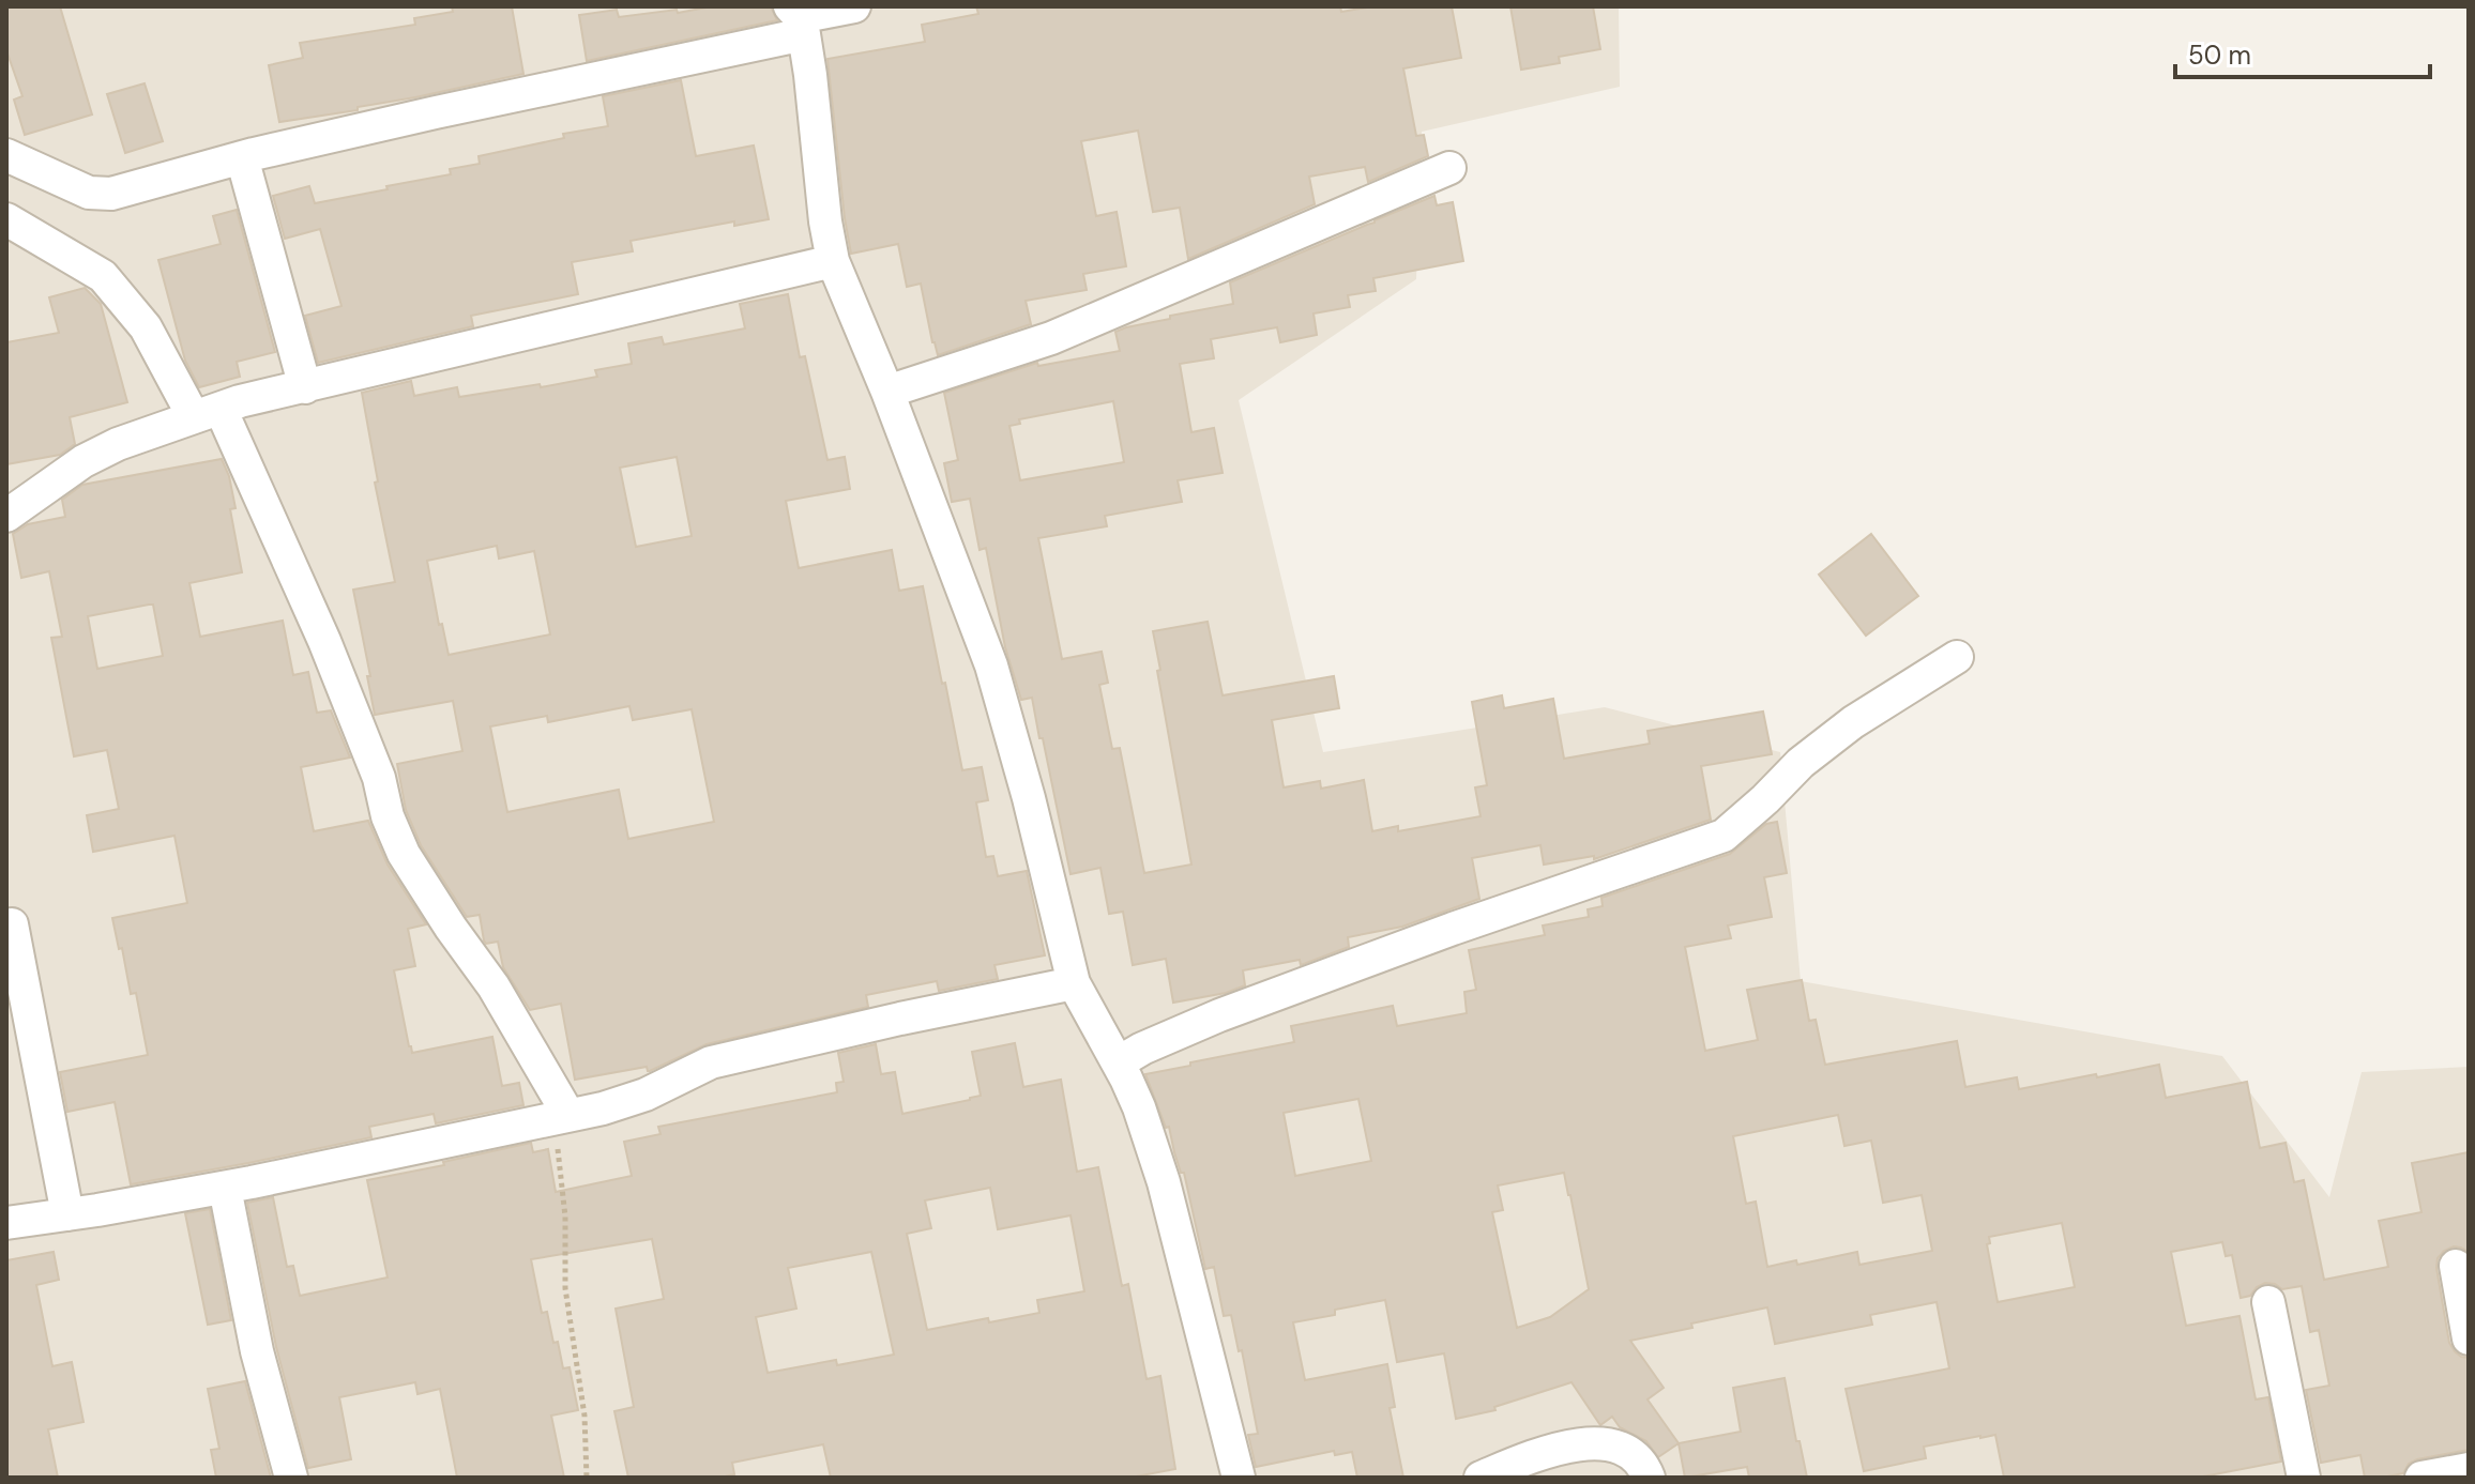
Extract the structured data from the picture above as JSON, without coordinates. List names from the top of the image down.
{
  "scale_bar": "50 m"
}
